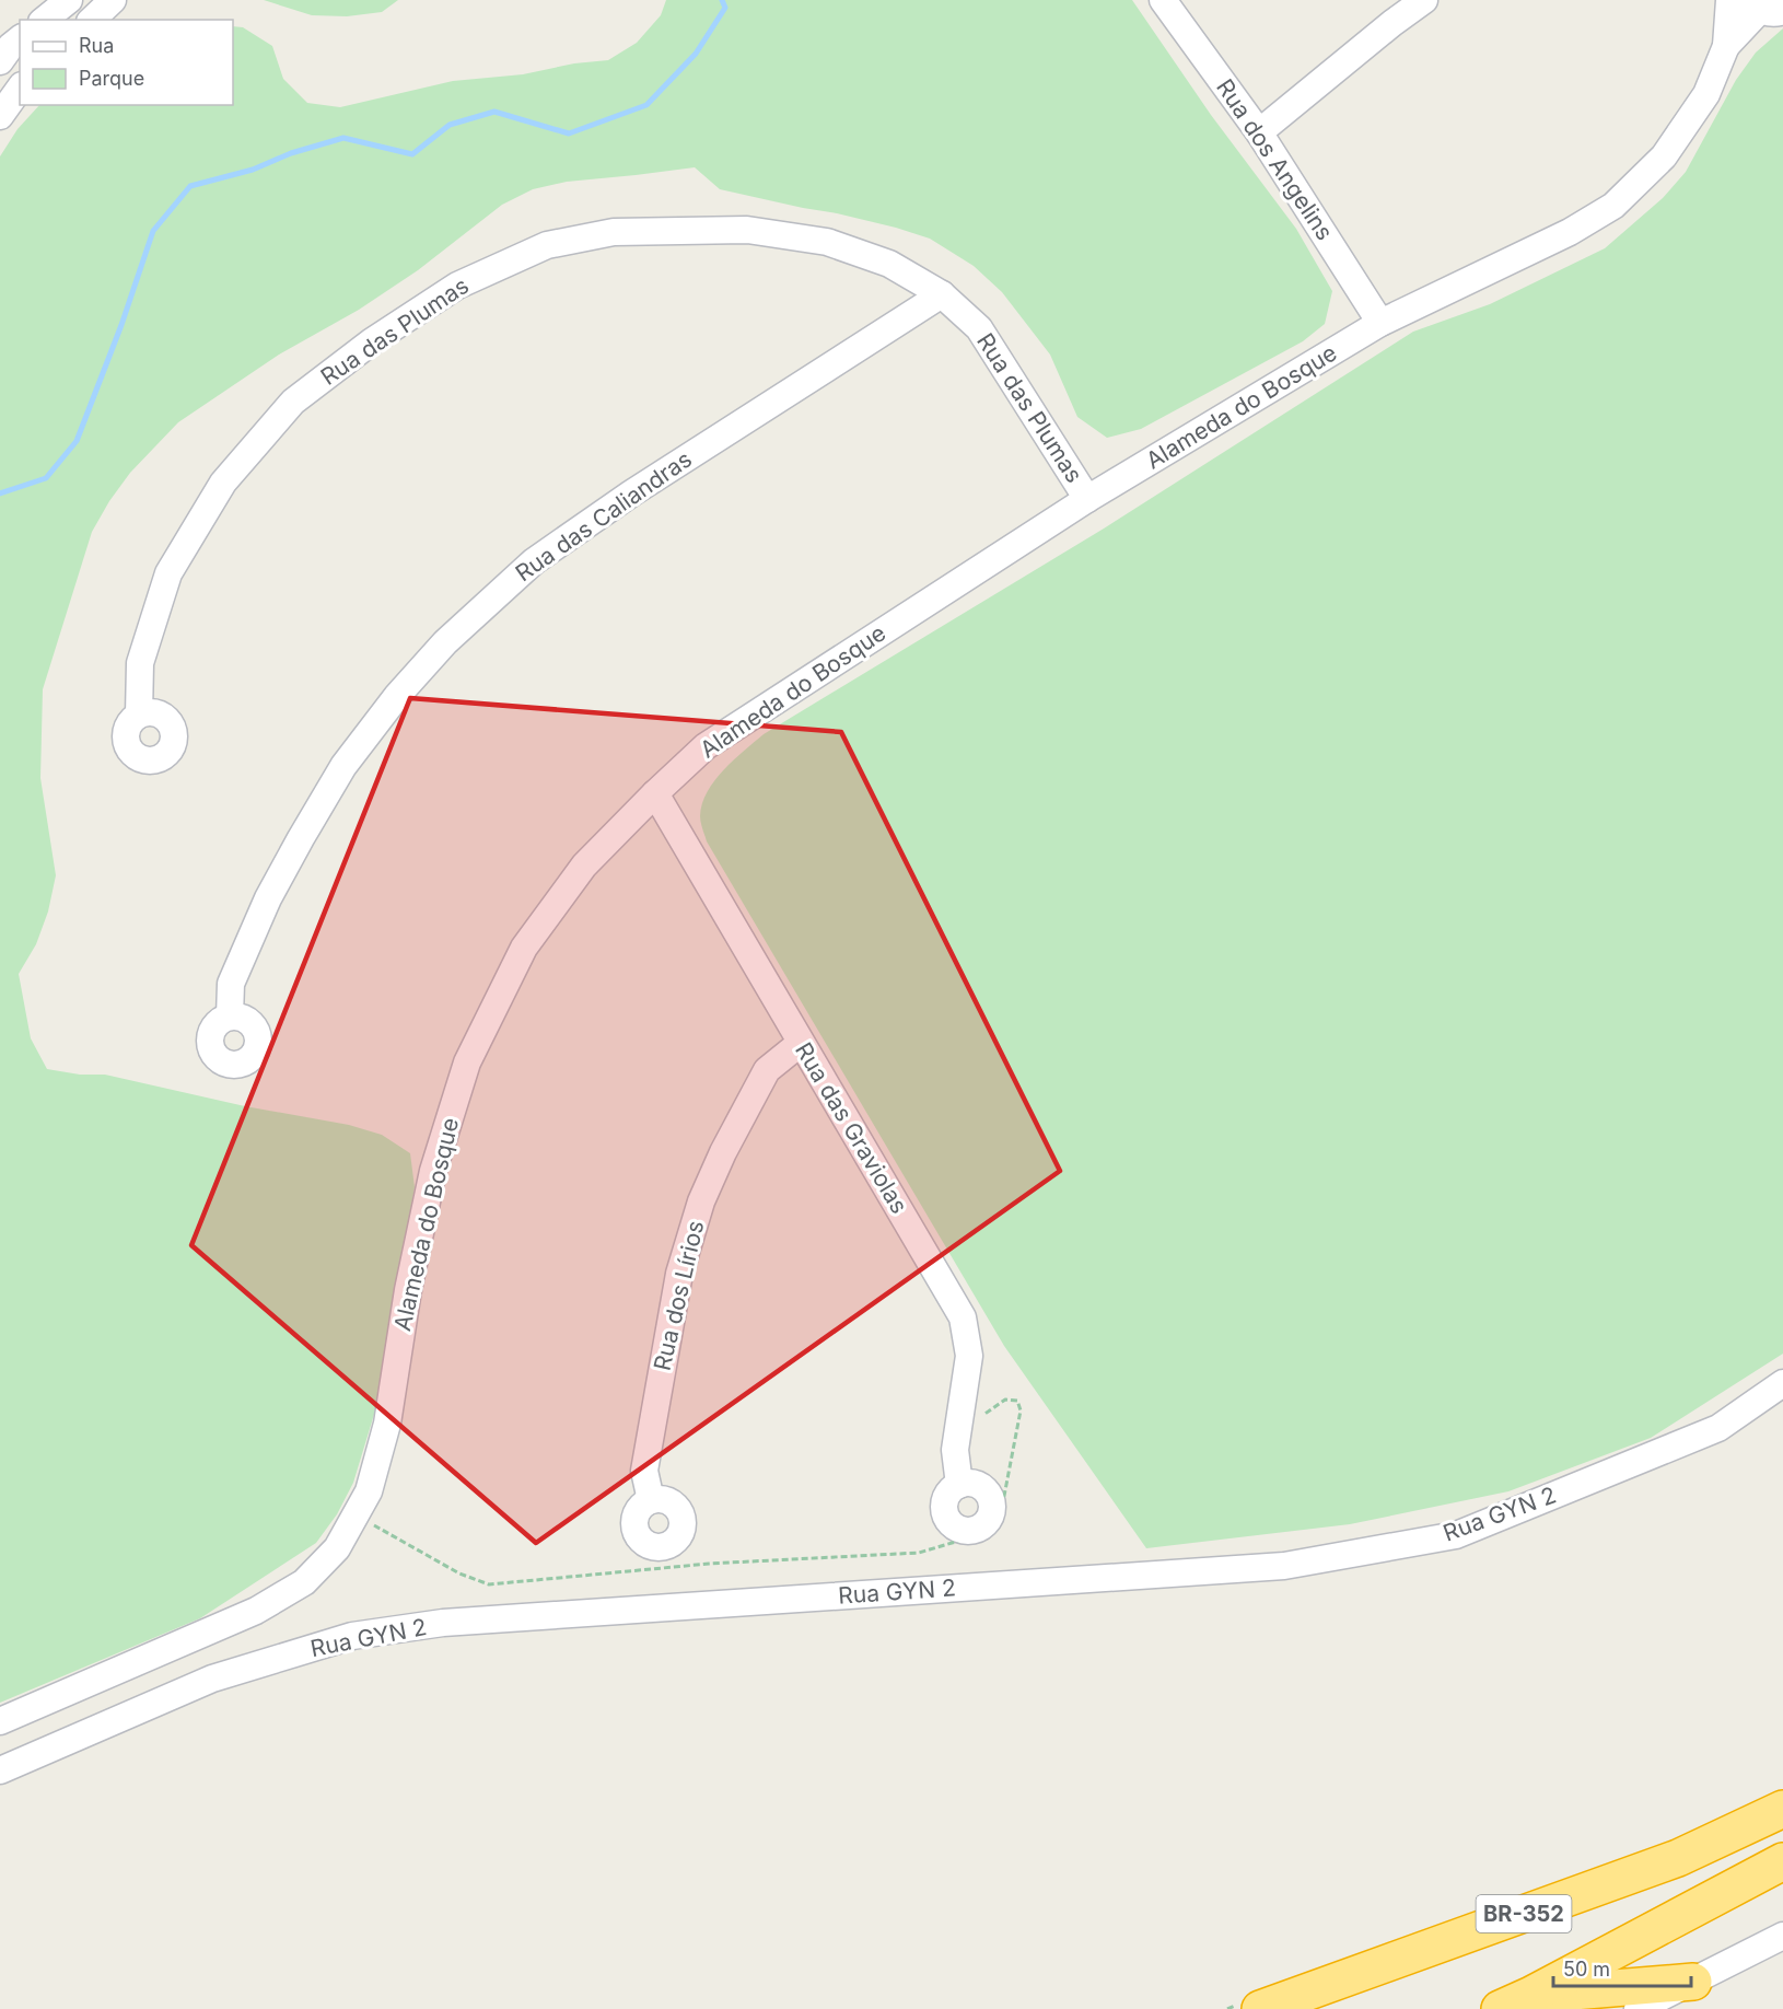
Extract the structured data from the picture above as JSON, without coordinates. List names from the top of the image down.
{
  "streets": {
    "highway": ["BR-352"],
    "street": [
      "Rua dos Angelins",
      "Rua das Plumas",
      "Alameda do Bosque",
      "Rua das Caliandras",
      "Rua das Graviolas",
      "Rua dos Lírios",
      "Rua GYN 2"
    ]
  },
  "crossings": [
    ["Rua dos Angelins", "Alameda do Bosque"],
    ["Rua das Plumas", "Alameda do Bosque"],
    ["Rua das Plumas", "Rua das Caliandras"],
    ["Alameda do Bosque", "Rua das Graviolas"],
    ["Rua das Graviolas", "Rua dos Lírios"]
  ],
  "legend": ["Rua", "Parque"],
  "scale_bar": "50 m"
}
